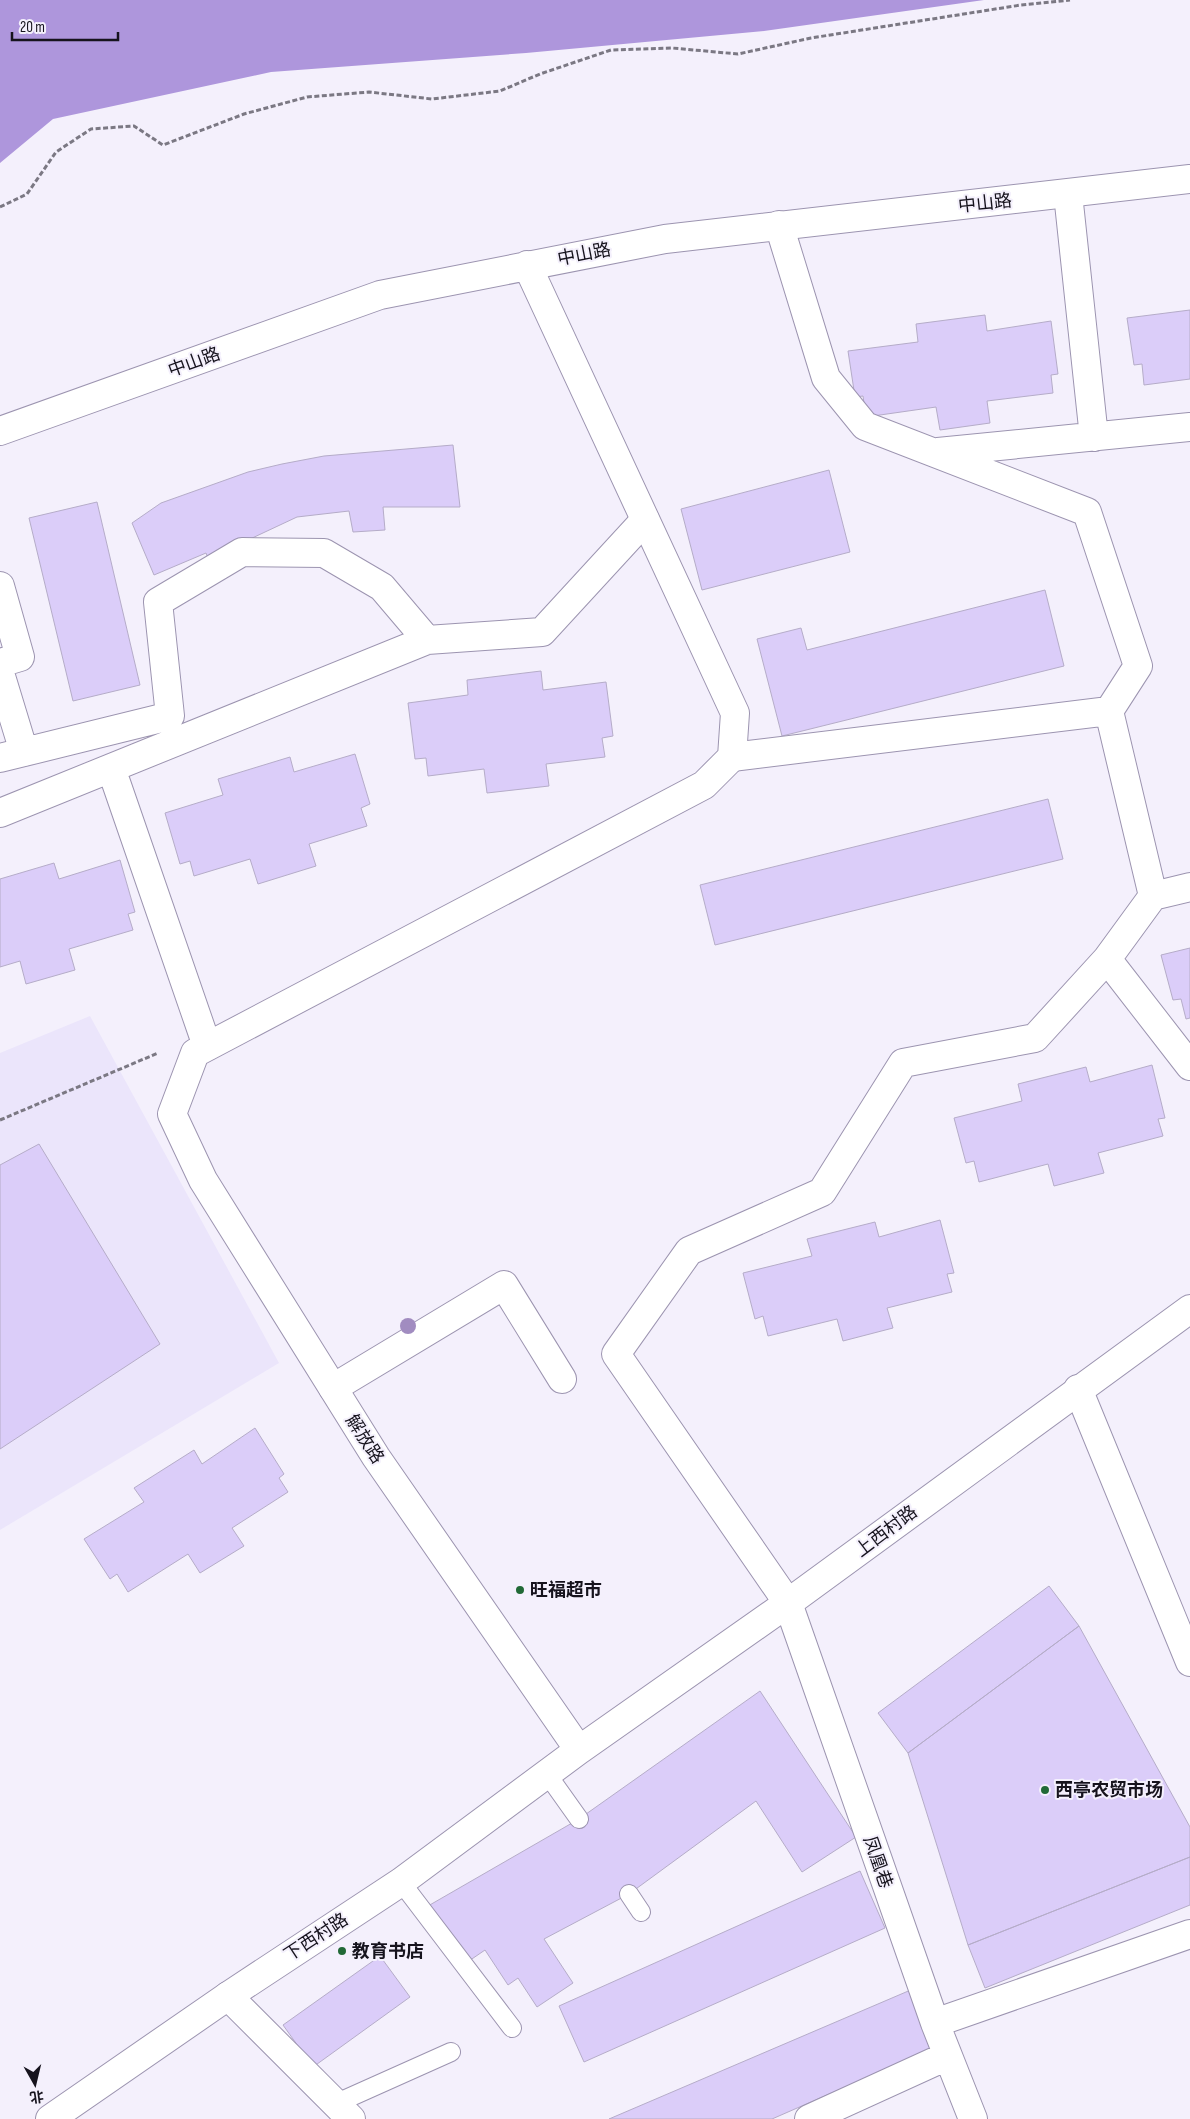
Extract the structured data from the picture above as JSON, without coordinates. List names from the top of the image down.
{
  "streets": {
    "street": [
      "中山路",
      "解放路",
      "上西村路",
      "凤凰巷",
      "下西村路"
    ]
  },
  "crossings": [
    ["解放路", "上西村路"],
    ["解放路", "下西村路"],
    ["上西村路", "凤凰巷"],
    ["上西村路", "下西村路"]
  ],
  "places": ["旺福超市", "西亭农贸市场", "教育书店"],
  "scale_bar": "20 m",
  "north": "bottom"
}
